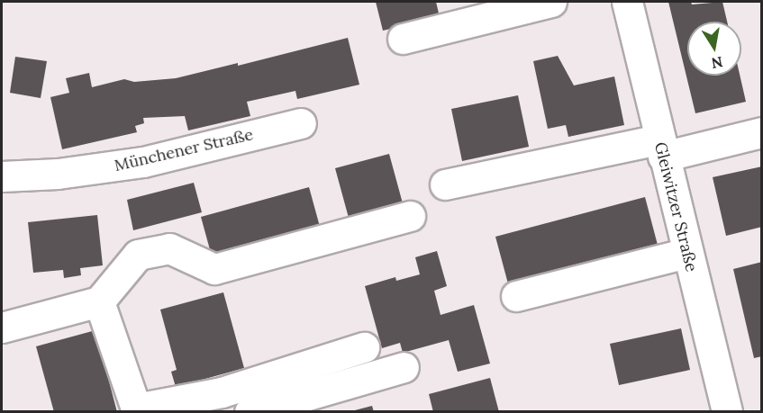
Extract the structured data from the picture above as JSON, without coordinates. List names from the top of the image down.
{
  "streets": {
    "street": ["Münchener Straße", "Gleiwitzer Straße"]
  },
  "north": "bottom"
}
